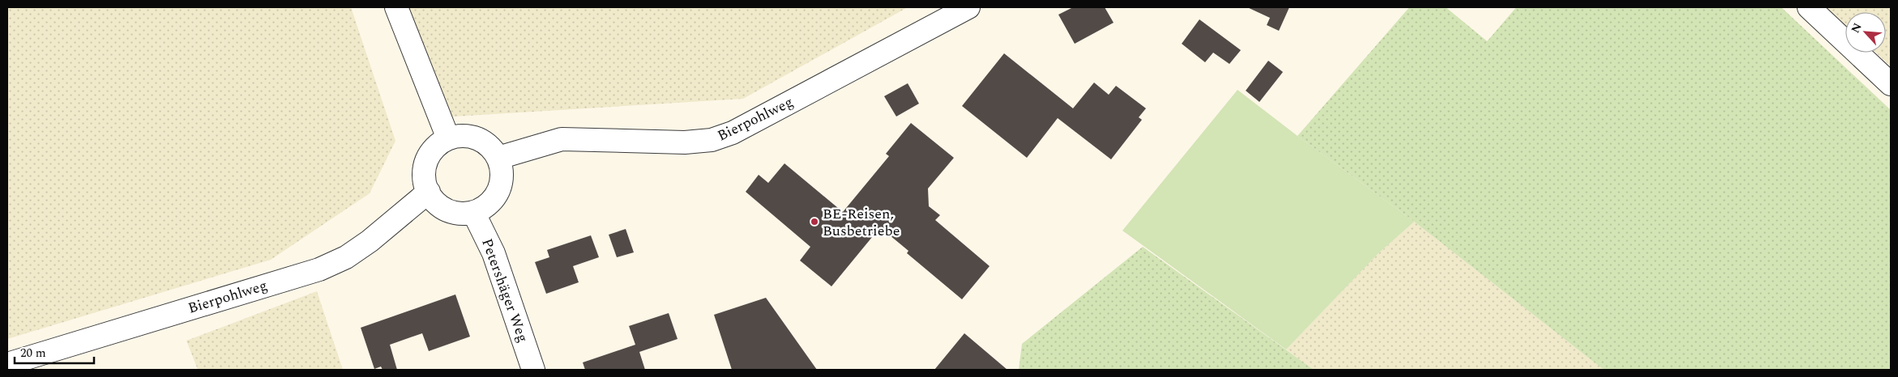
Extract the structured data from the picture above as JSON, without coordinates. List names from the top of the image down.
{
  "streets": {
    "street": ["Bierpohlweg", "Petershäger Weg"]
  },
  "crossings": [
    ["Bierpohlweg", "Petershäger Weg"]
  ],
  "places": ["BE-Reisen, Busbetriebe"],
  "scale_bar": "20 m",
  "north": "top left"
}
